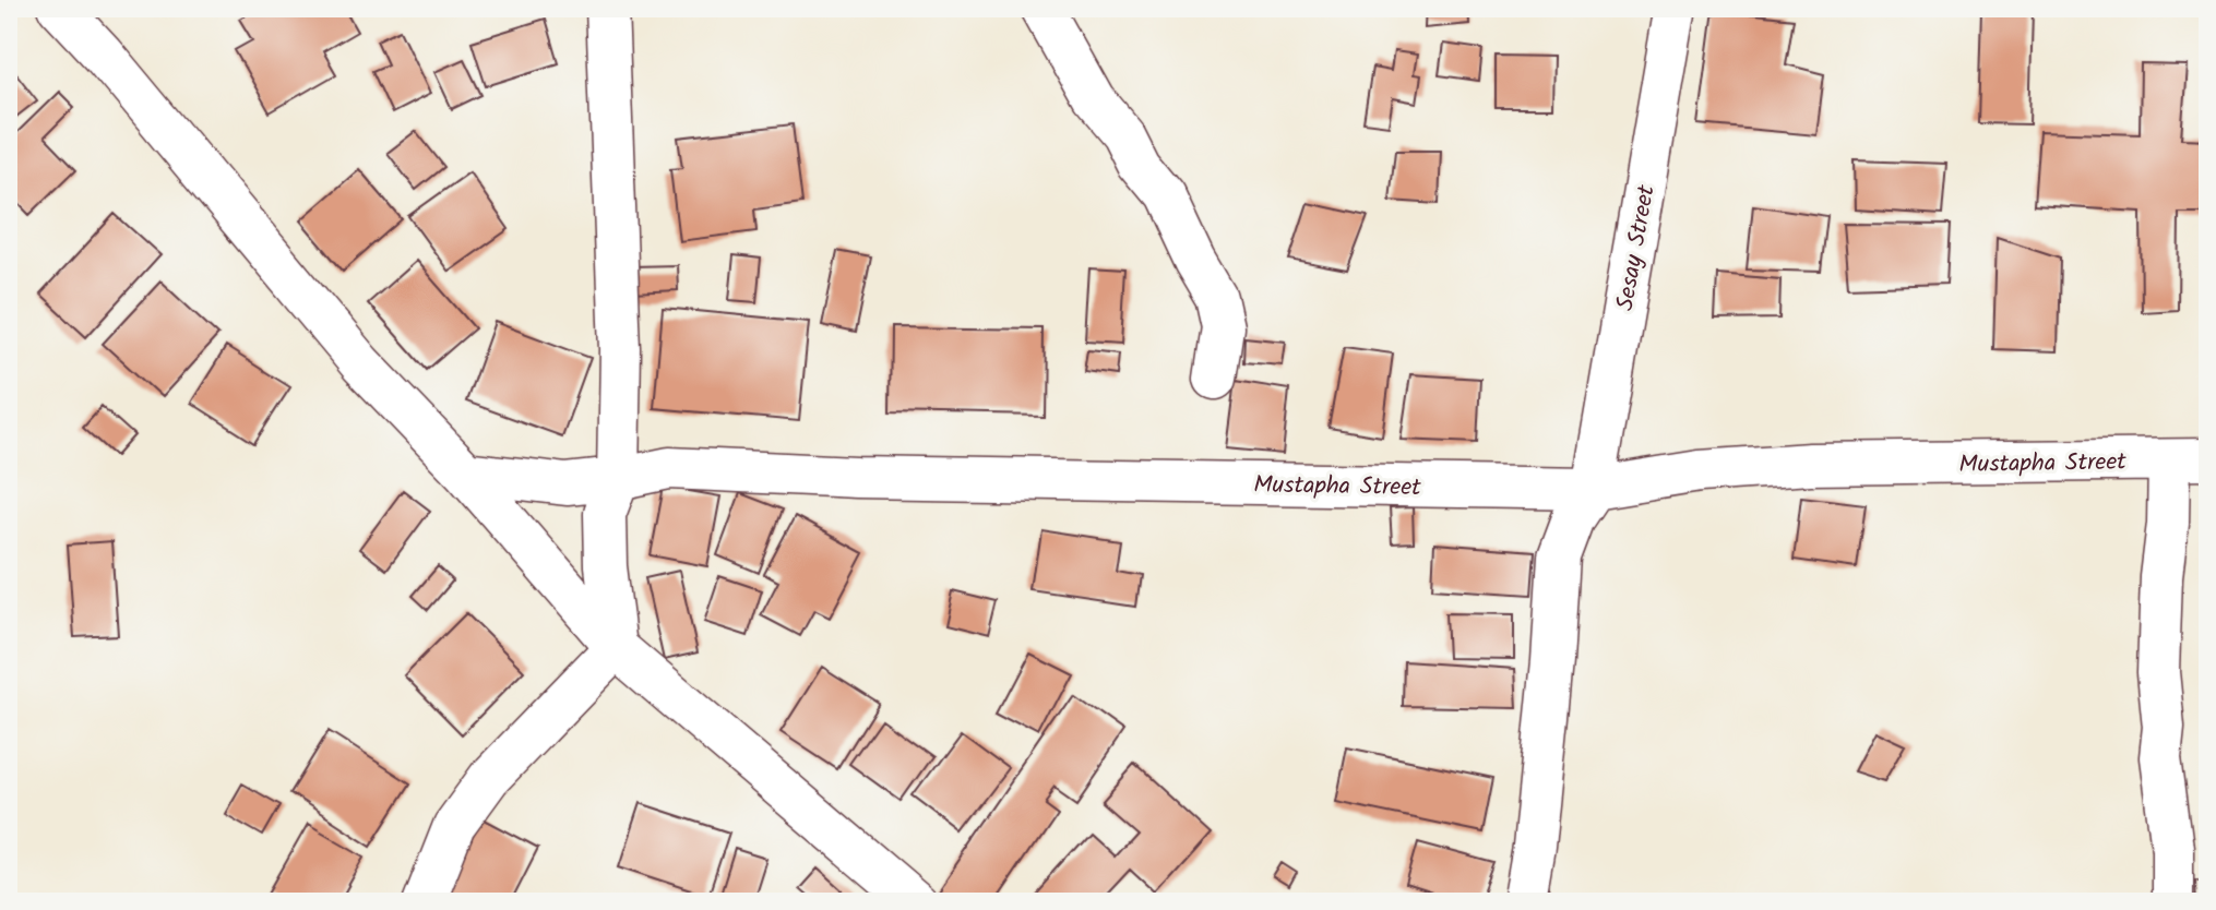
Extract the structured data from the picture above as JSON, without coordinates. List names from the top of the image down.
{
  "streets": {
    "street": ["Sesay Street", "Mustapha Street"]
  },
  "crossings": [
    ["Sesay Street", "Mustapha Street"]
  ]
}
